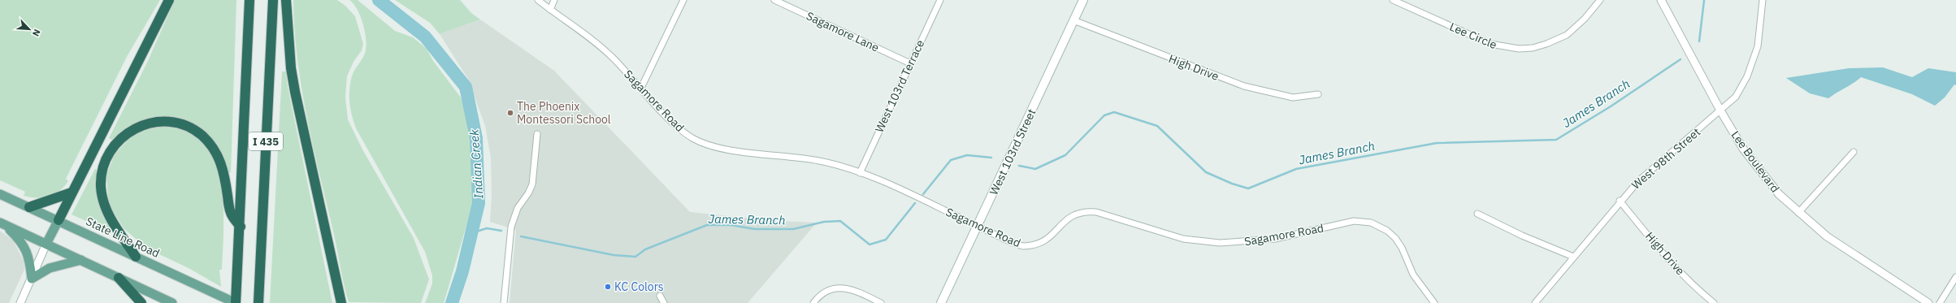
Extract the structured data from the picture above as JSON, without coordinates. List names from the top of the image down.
{
  "streets": {
    "highway": ["I 435"],
    "main road": ["West 103rd Street", "State Line Road"],
    "street": [
      "Sagamore Lane",
      "Lee Circle",
      "High Drive",
      "West 103rd Terrace",
      "Sagamore Road",
      "West 98th Street",
      "Lee Boulevard"
    ]
  },
  "crossings": [
    ["Sagamore Lane", "West 103rd Terrace"],
    ["High Drive", "West 103rd Street"],
    ["High Drive", "West 98th Street"],
    ["West 103rd Terrace", "Sagamore Road"],
    ["Sagamore Road", "West 103rd Street"],
    ["I 435", "State Line Road"],
    ["West 98th Street", "Lee Boulevard"]
  ],
  "water": ["James Branch", "Indian Creek"],
  "places": ["The Phoenix Montessori School", "KC Colors"],
  "north": "bottom right"
}
